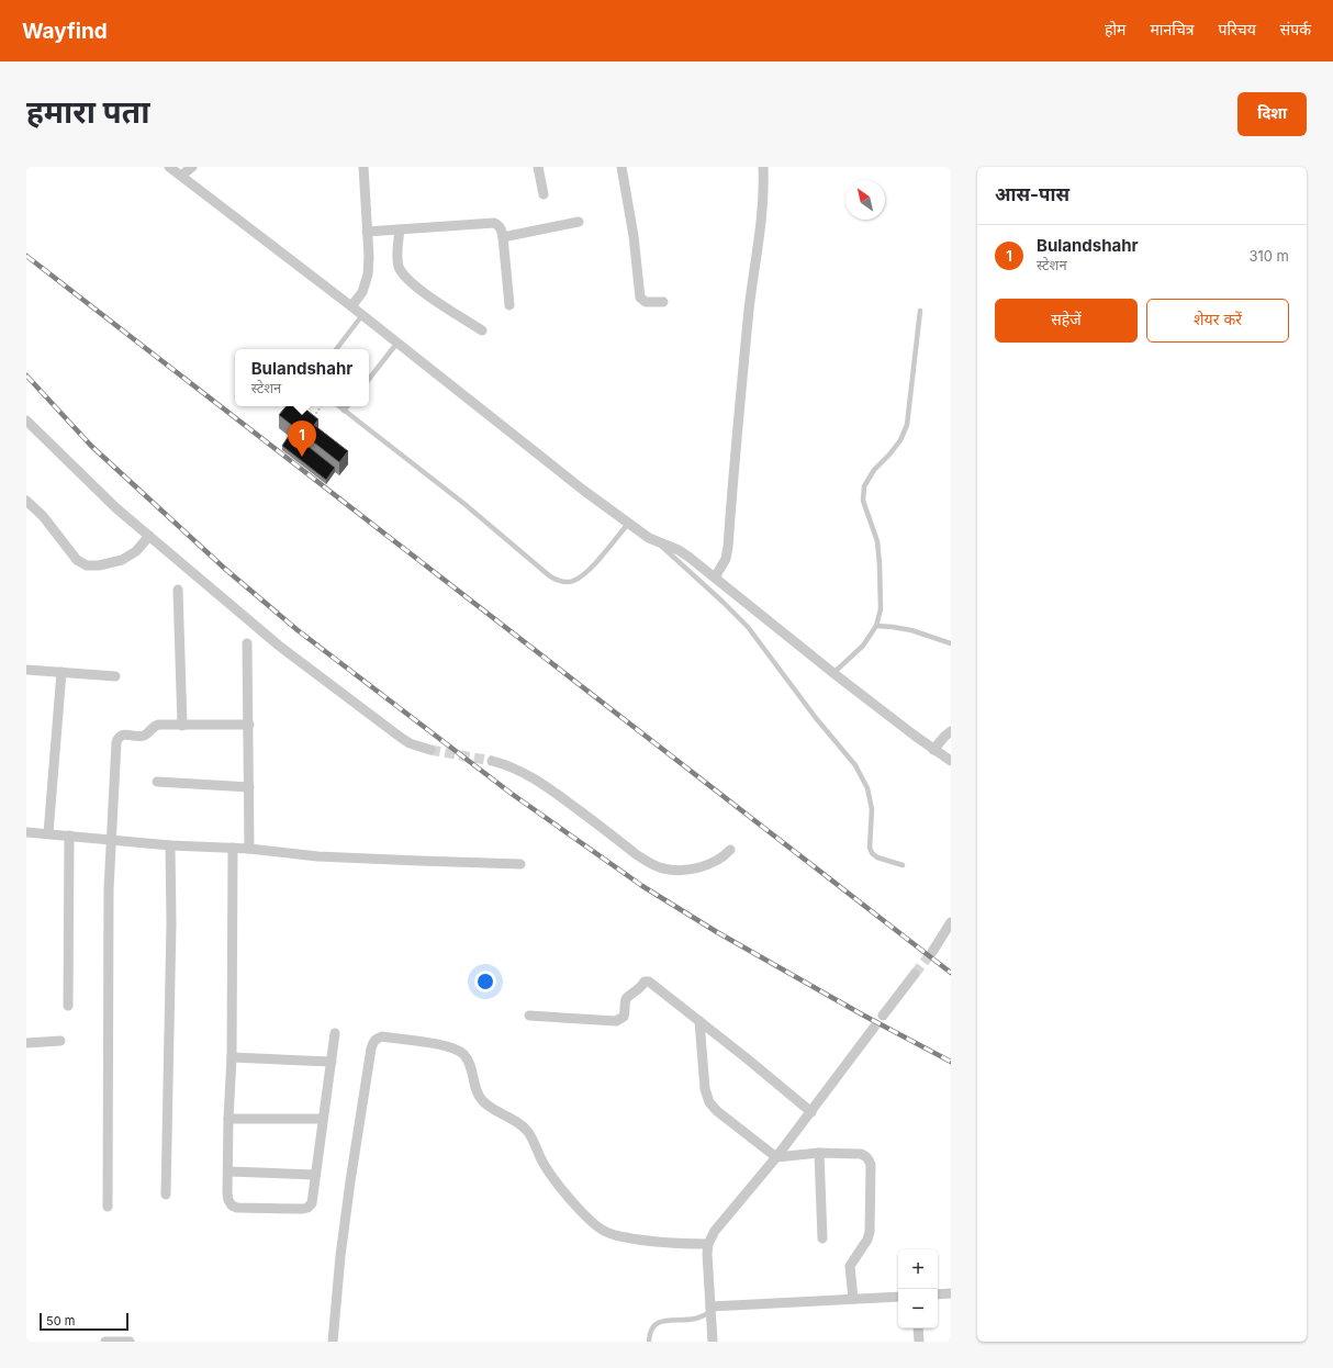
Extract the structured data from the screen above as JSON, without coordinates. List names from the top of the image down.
{
  "scale_bar": "50 m",
  "north": "top left",
  "page": {
    "header": "Wayfind",
    "nav": [
      "होम",
      "मानचित्र",
      "परिचय",
      "संपर्क"
    ],
    "buttons": [
      "दिशा",
      ["सहेजें", "शेयर करें"]
    ],
    "title": "हमारा पता",
    "heading": "आस-पास",
    "list": [
      {
        "mark": "1",
        "name": "Bulandshahr",
        "note": "स्टेशन",
        "value": "310 m"
      }
    ],
    "popup": ["Bulandshahr", "स्टेशन"],
    "pins": "1",
    "map_buttons": ["+", "−"],
    "scale": "50 m"
  }
}
